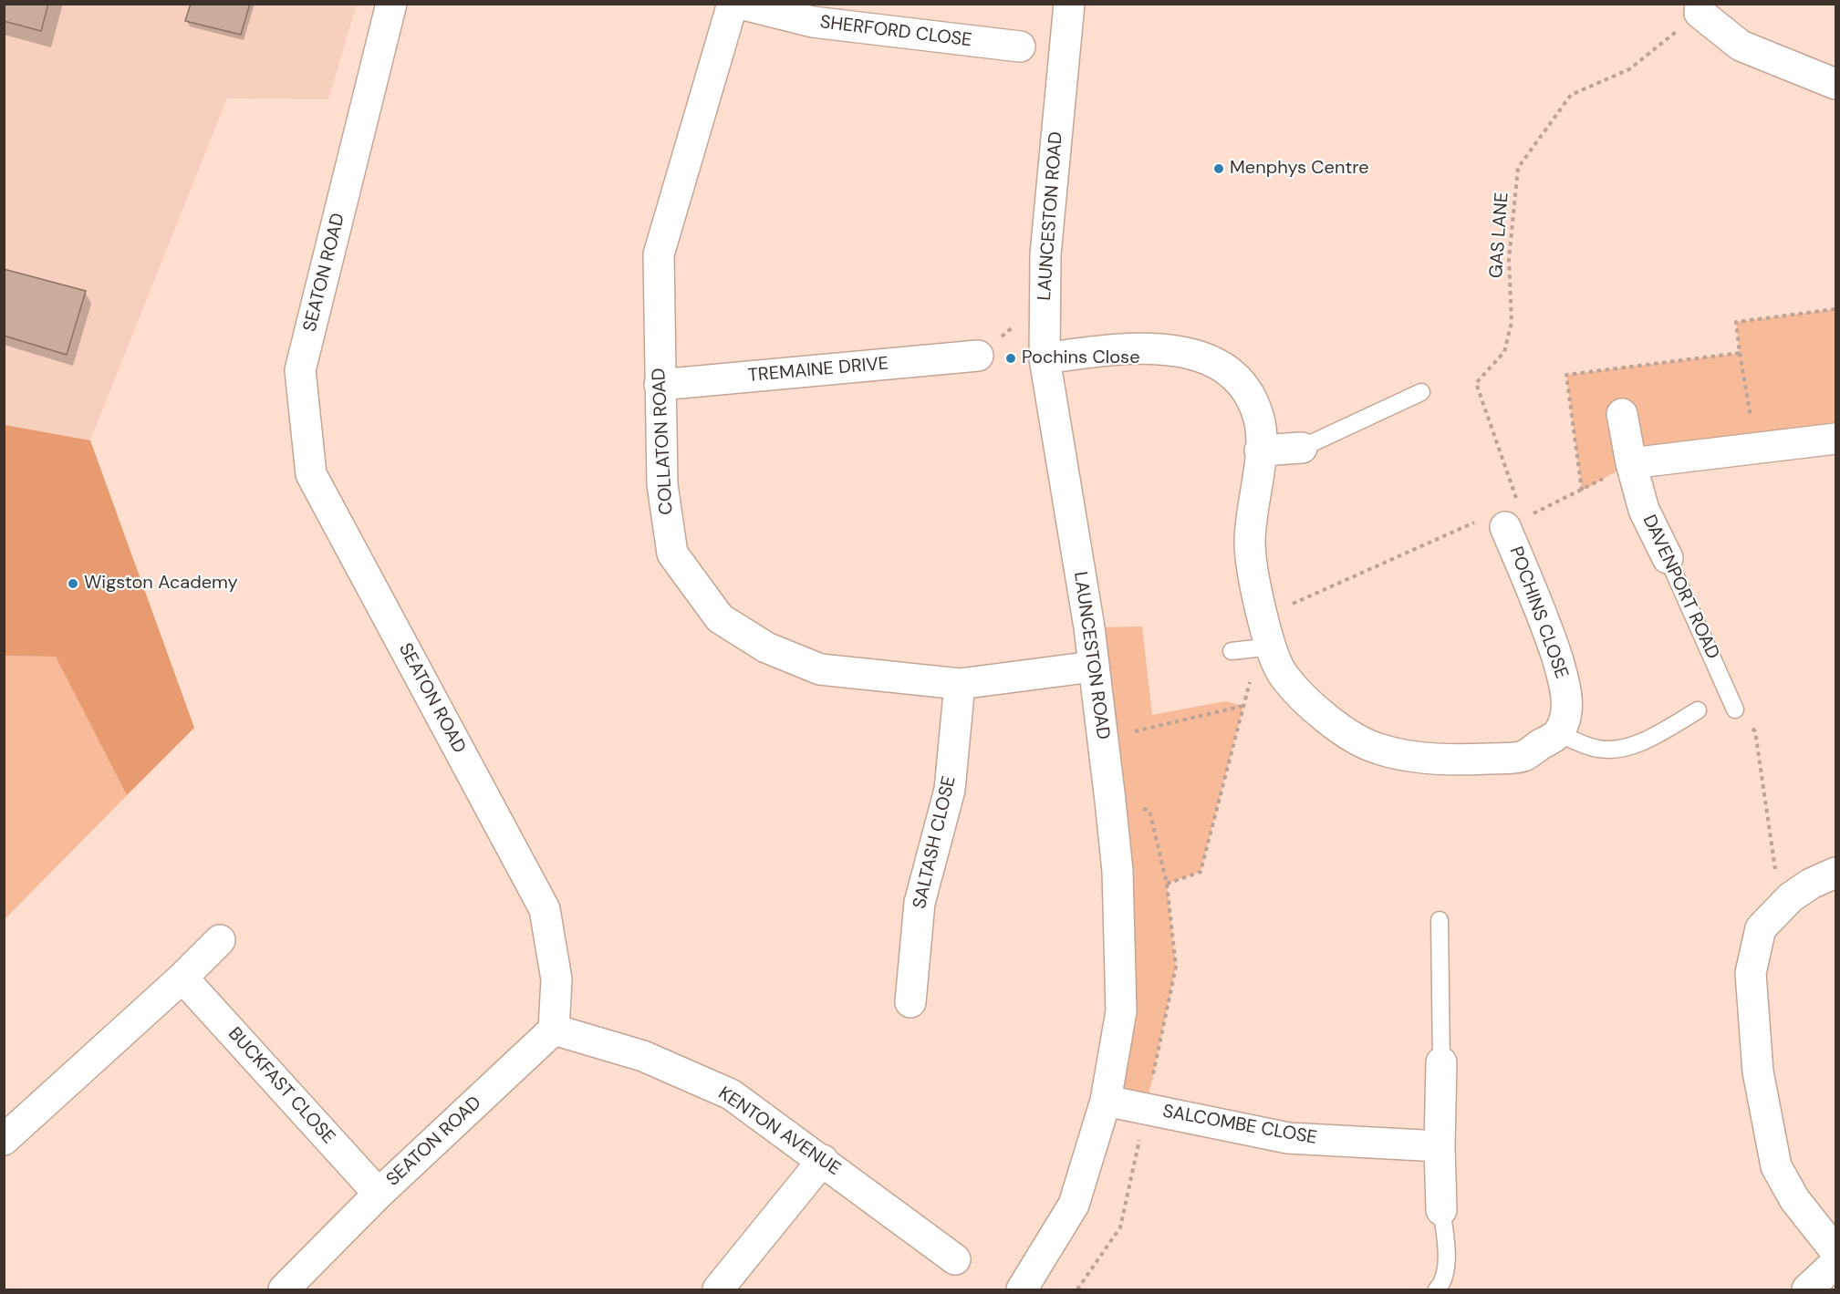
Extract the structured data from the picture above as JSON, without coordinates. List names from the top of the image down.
{
  "streets": {
    "street": [
      "SHERFORD CLOSE",
      "LAUNCESTON ROAD",
      "SEATON ROAD",
      "TREMAINE DRIVE",
      "COLLATON ROAD",
      "DAVENPORT ROAD",
      "POCHINS CLOSE",
      "SALTASH CLOSE",
      "BUCKFAST CLOSE",
      "SALCOMBE CLOSE",
      "KENTON AVENUE"
    ],
    "path": ["GAS LANE"]
  },
  "crossings": [
    ["LAUNCESTON ROAD", "COLLATON ROAD"],
    ["LAUNCESTON ROAD", "SALCOMBE CLOSE"],
    ["GAS LANE", "POCHINS CLOSE"],
    ["SEATON ROAD", "BUCKFAST CLOSE"],
    ["SEATON ROAD", "KENTON AVENUE"],
    ["TREMAINE DRIVE", "COLLATON ROAD"],
    ["COLLATON ROAD", "SALTASH CLOSE"]
  ],
  "places": ["Menphys Centre", "Pochins Close", "Wigston Academy"]
}
